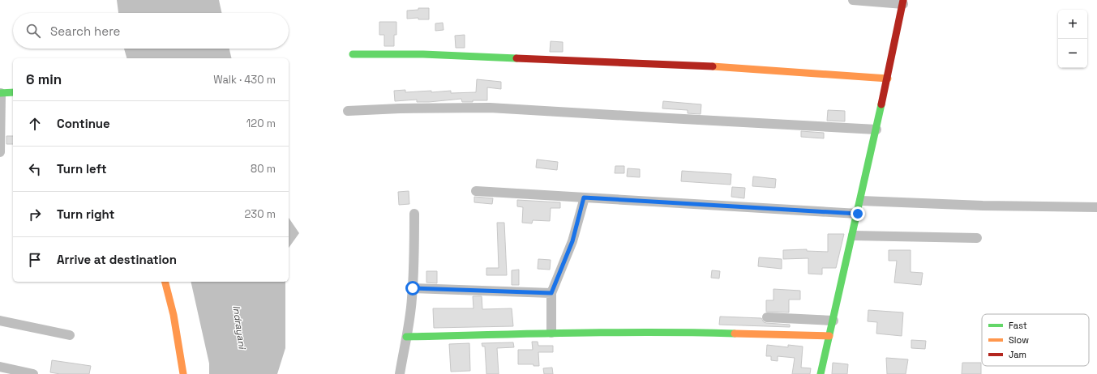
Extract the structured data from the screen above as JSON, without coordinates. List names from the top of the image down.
{
  "water": ["Indrayani"],
  "legend": ["Fast", "Slow", "Jam"],
  "page": {
    "map_buttons": ["+", "−"],
    "search": "Search here",
    "heading": ["6 min", "Walk · 430 m"],
    "list": [
      ["Continue", "120 m"],
      ["Turn left", "80 m"],
      ["Turn right", "230 m"],
      "Arrive at destination"
    ]
  }
}
